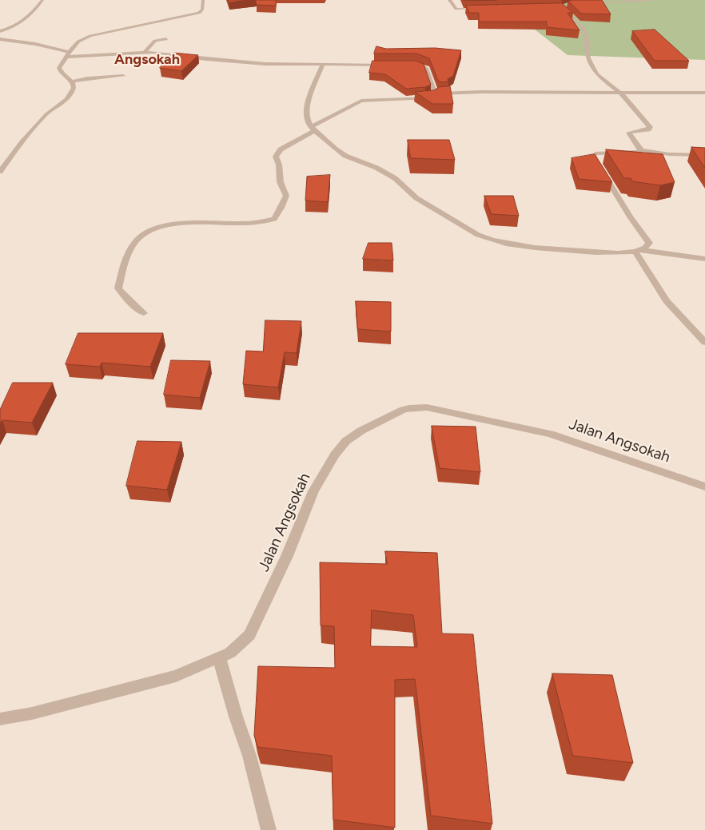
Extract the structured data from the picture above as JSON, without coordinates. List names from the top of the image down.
{
  "streets": {
    "street": ["Jalan Angsokah"]
  },
  "districts": ["Angsokah"]
}
